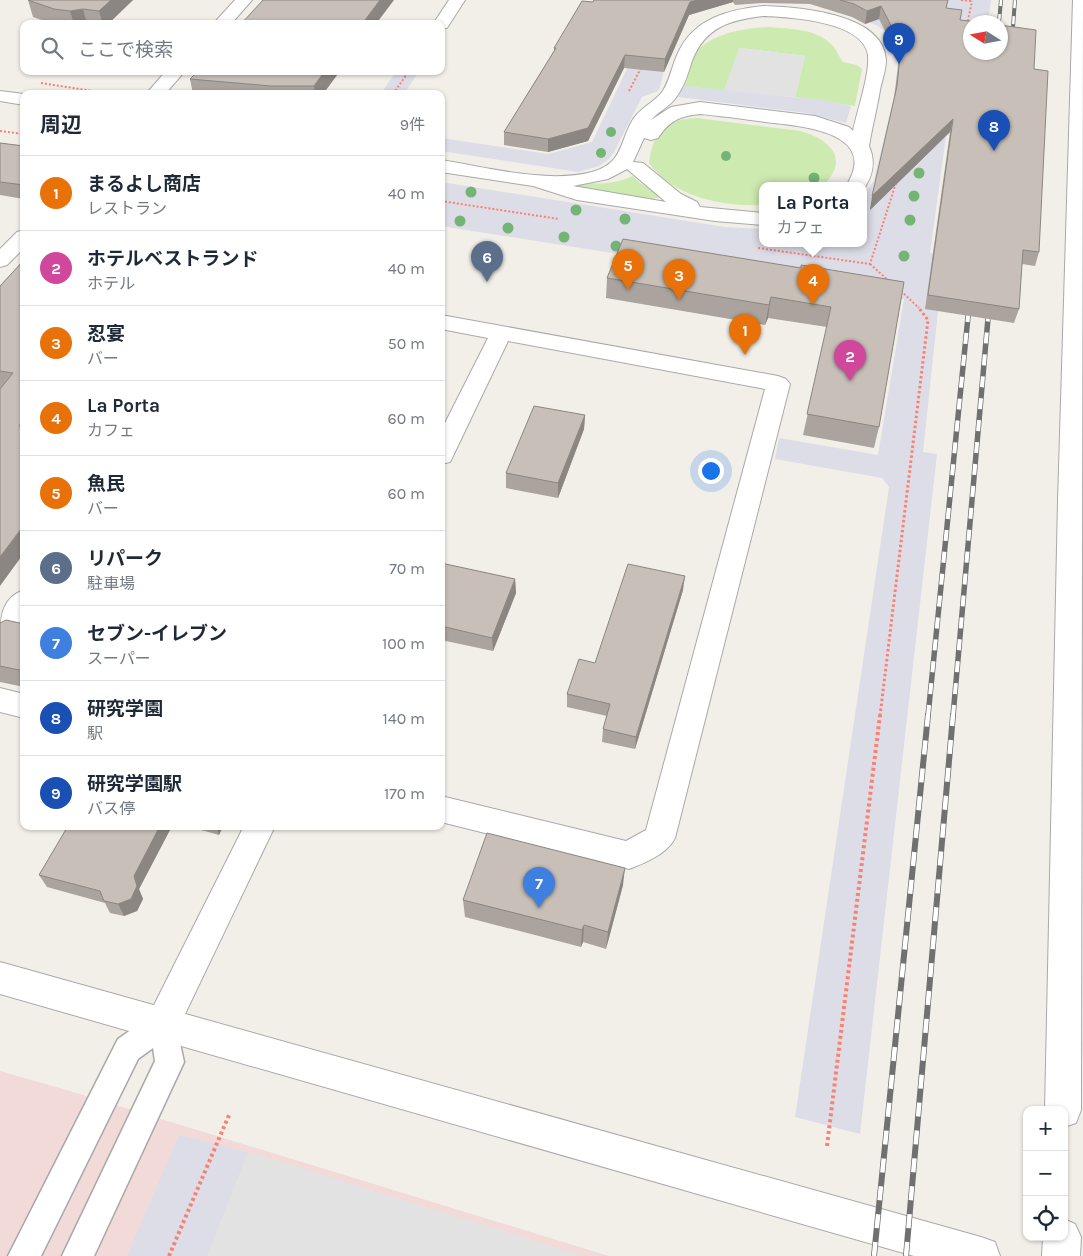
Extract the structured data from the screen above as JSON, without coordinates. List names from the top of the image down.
{
  "north": "left",
  "page": {
    "search": "ここで検索",
    "pins": [
      "9",
      "8",
      "6",
      "5",
      "3",
      "4",
      "1",
      "2",
      "7"
    ],
    "heading": ["周辺", "9件"],
    "list": [
      {
        "mark": "1",
        "name": "まるよし商店",
        "note": "レストラン",
        "value": "40 m"
      },
      {
        "mark": "2",
        "name": "ホテルベストランド",
        "note": "ホテル",
        "value": "40 m"
      },
      {
        "mark": "3",
        "name": "忍宴",
        "note": "バー",
        "value": "50 m"
      },
      {
        "mark": "4",
        "name": "La Porta",
        "note": "カフェ",
        "value": "60 m"
      },
      {
        "mark": "5",
        "name": "魚民",
        "note": "バー",
        "value": "60 m"
      },
      {
        "mark": "6",
        "name": "リパーク",
        "note": "駐車場",
        "value": "70 m"
      },
      {
        "mark": "7",
        "name": "セブン-イレブン",
        "note": "スーパー",
        "value": "100 m"
      },
      {
        "mark": "8",
        "name": "研究学園",
        "note": "駅",
        "value": "140 m"
      },
      {
        "mark": "9",
        "name": "研究学園駅",
        "note": "バス停",
        "value": "170 m"
      }
    ],
    "popup": ["La Porta", "カフェ"],
    "map_buttons": ["+", "−"]
  }
}
